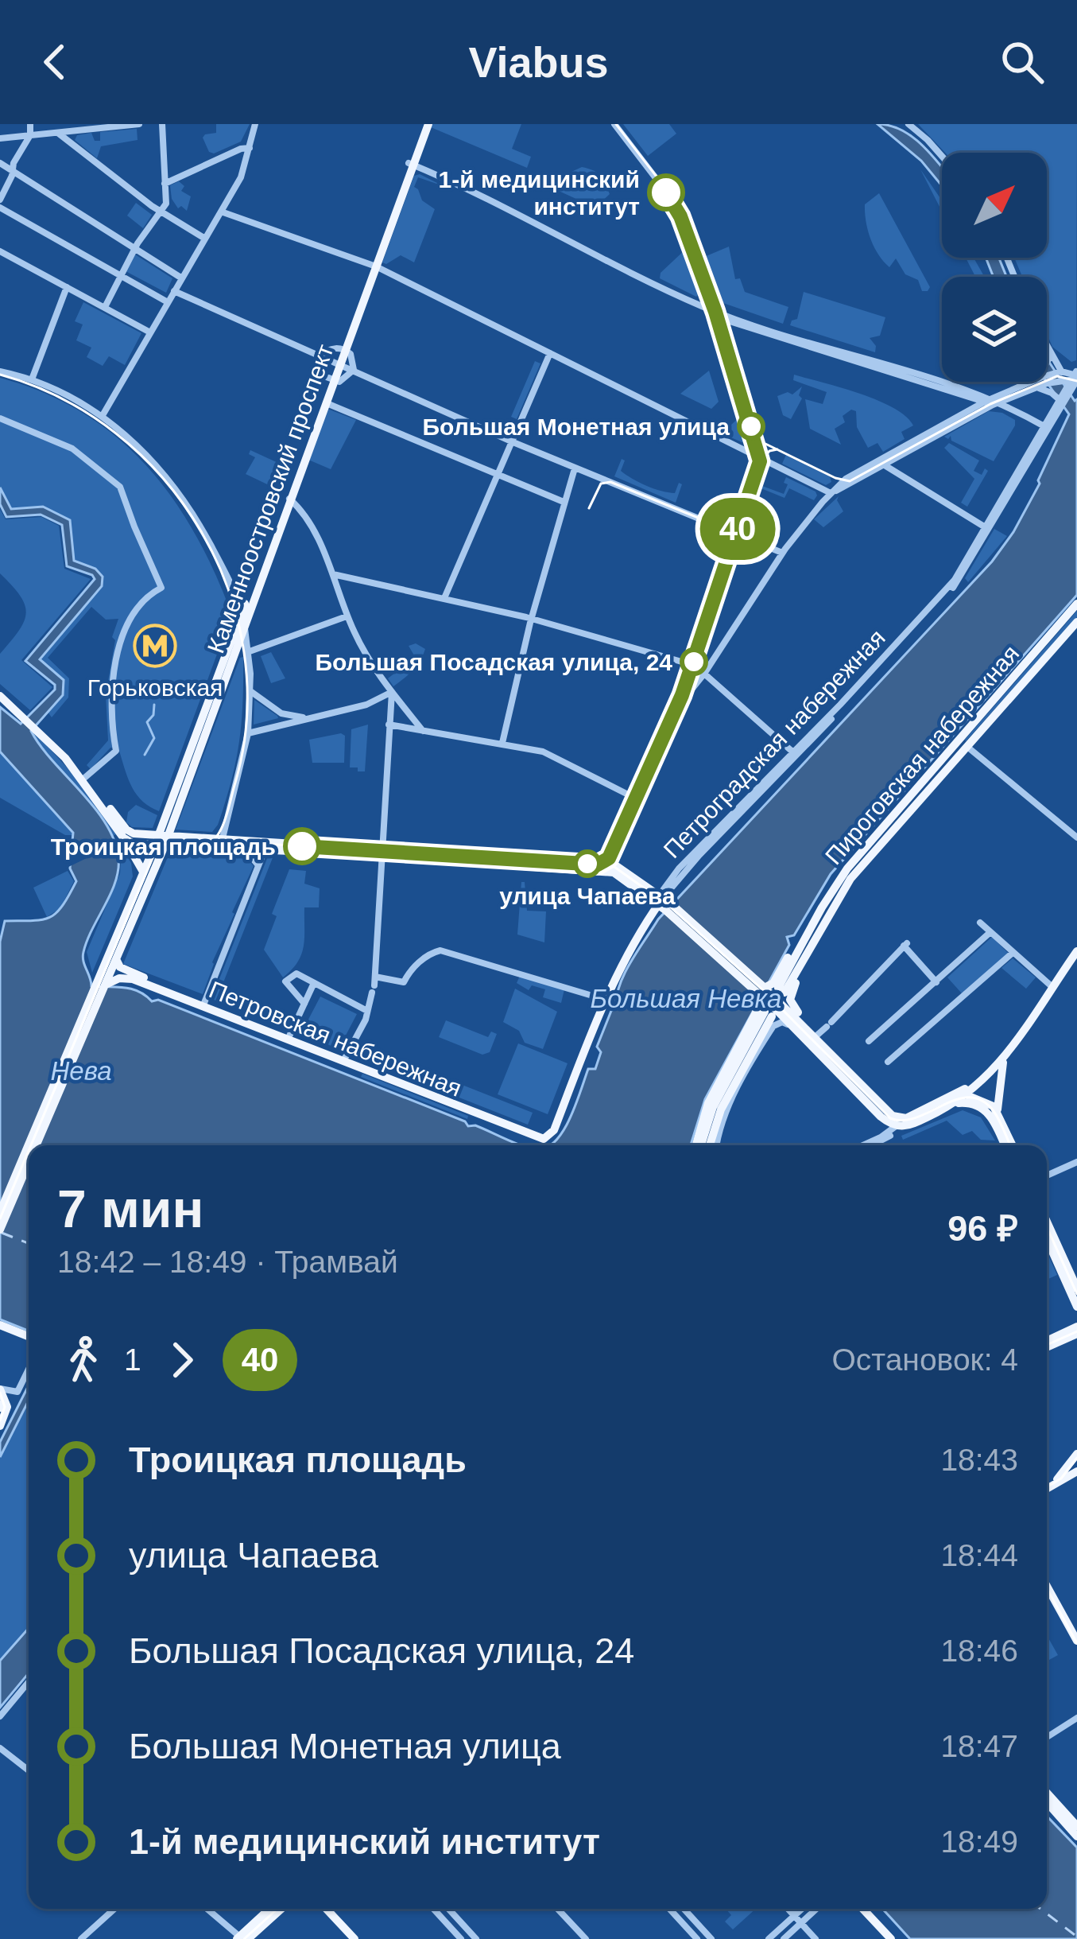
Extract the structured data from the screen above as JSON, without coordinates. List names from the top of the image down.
{
  "streets": {
    "main road": [
      "Каменноостровский проспект",
      "Петроградская набережная",
      "Пироговская набережная",
      "Петровская набережная"
    ]
  },
  "crossings": [
    ["Каменноостровский проспект", "Петровская набережная"],
    ["Петроградская набережная", "Петровская набережная"]
  ],
  "water": ["Большая Невка", "Нева"],
  "places": {
    "other": [
      "1-й медицинский институт",
      "Большая Монетная улица",
      "Большая Посадская улица, 24",
      "Троицкая площадь",
      "улица Чапаева"
    ],
    "metro station": ["Горьковская"]
  },
  "lines": ["tram line 40"],
  "north": "top right",
  "page": {
    "header": "Viabus",
    "on_map": "40",
    "heading": ["7 мин", "18:42 – 18:49 · Трамвай", "96 ₽"],
    "legs": ["1", "40", "Остановок: 4"],
    "list": [
      {
        "name": "Троицкая площадь",
        "value": "18:43"
      },
      {
        "name": "улица Чапаева",
        "value": "18:44"
      },
      {
        "name": "Большая Посадская улица, 24",
        "value": "18:46"
      },
      {
        "name": "Большая Монетная улица",
        "value": "18:47"
      },
      {
        "name": "1-й медицинский институт",
        "value": "18:49"
      }
    ]
  }
}
